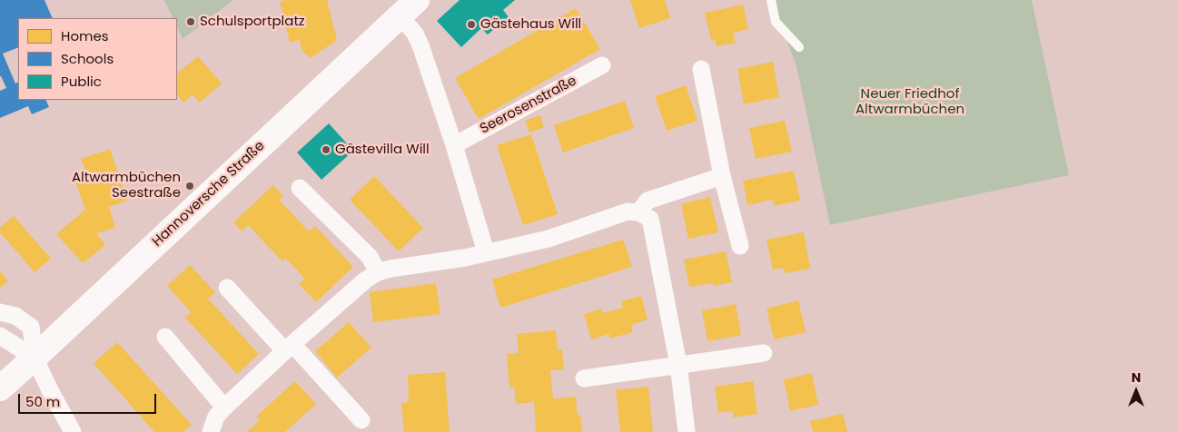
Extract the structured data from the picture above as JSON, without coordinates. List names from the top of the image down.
{
  "streets": {
    "main road": ["Hannoversche Straße"],
    "street": ["Seerosenstraße"]
  },
  "parks": ["Neuer Friedhof Altwarmbüchen"],
  "places": [
    "Schulsportplatz",
    "Gästehaus Will",
    "Gästevilla Will",
    "Altwarmbüchen Seestraße"
  ],
  "legend": ["Homes", "Schools", "Public"],
  "scale_bar": "50 m",
  "north": "top"
}
